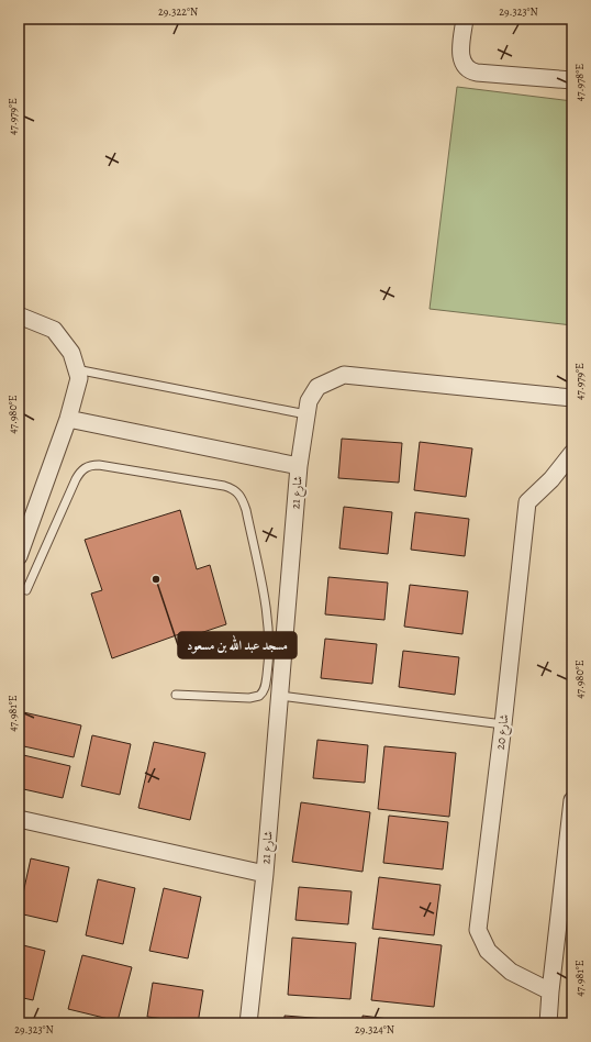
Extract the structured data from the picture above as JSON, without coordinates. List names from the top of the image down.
{
  "streets": {
    "street": ["شارع 21", "شارع 20"]
  },
  "places": ["مسجد عبد الله بن مسعود"],
  "coordinates": [
    "29.322°N",
    "29.323°N",
    "47.978°E",
    "47.979°E",
    "47.980°E",
    "47.981°E",
    "29.324°N"
  ]
}
